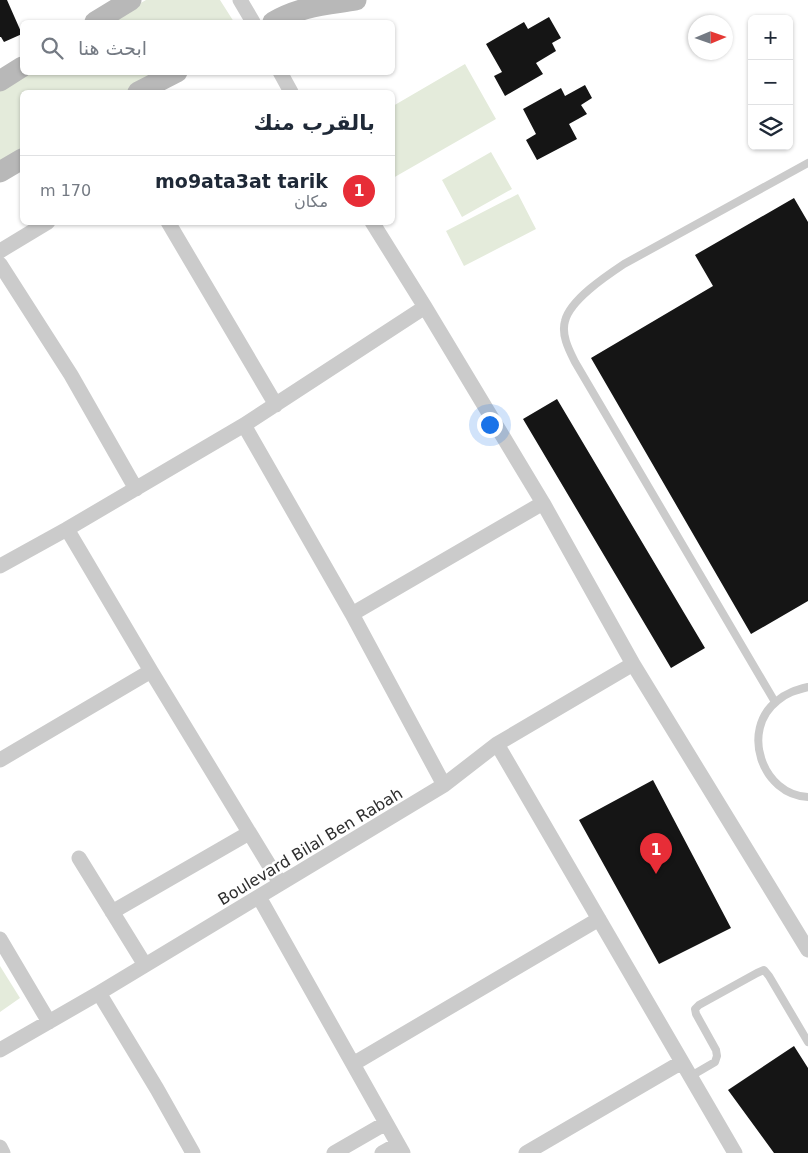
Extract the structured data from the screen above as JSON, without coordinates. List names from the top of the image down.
{
  "streets": {
    "street": ["Boulevard Bilal Ben Rabah"]
  },
  "north": "right",
  "page": {
    "map_buttons": ["+", "−"],
    "search": "ابحث هنا",
    "heading": "بالقرب منك",
    "list": [
      {
        "mark": "1",
        "name": "mo9ata3at tarik",
        "note": "مكان",
        "value": "170 m"
      }
    ],
    "pins": "1"
  }
}
